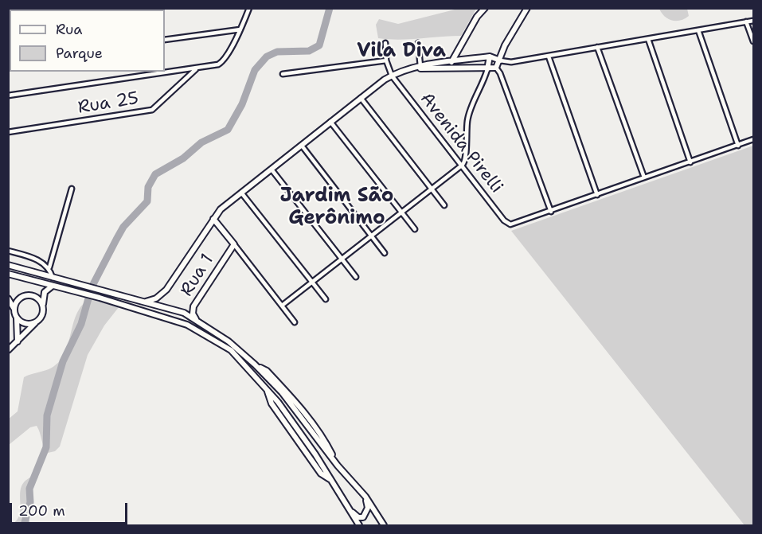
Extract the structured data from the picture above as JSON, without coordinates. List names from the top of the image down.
{
  "streets": {
    "main road": ["Rua 1"],
    "street": ["Rua 25", "Avenida Pirelli"]
  },
  "districts": ["Vila Diva", "Jardim São Gerônimo"],
  "legend": ["Rua", "Parque"],
  "scale_bar": "200 m"
}
